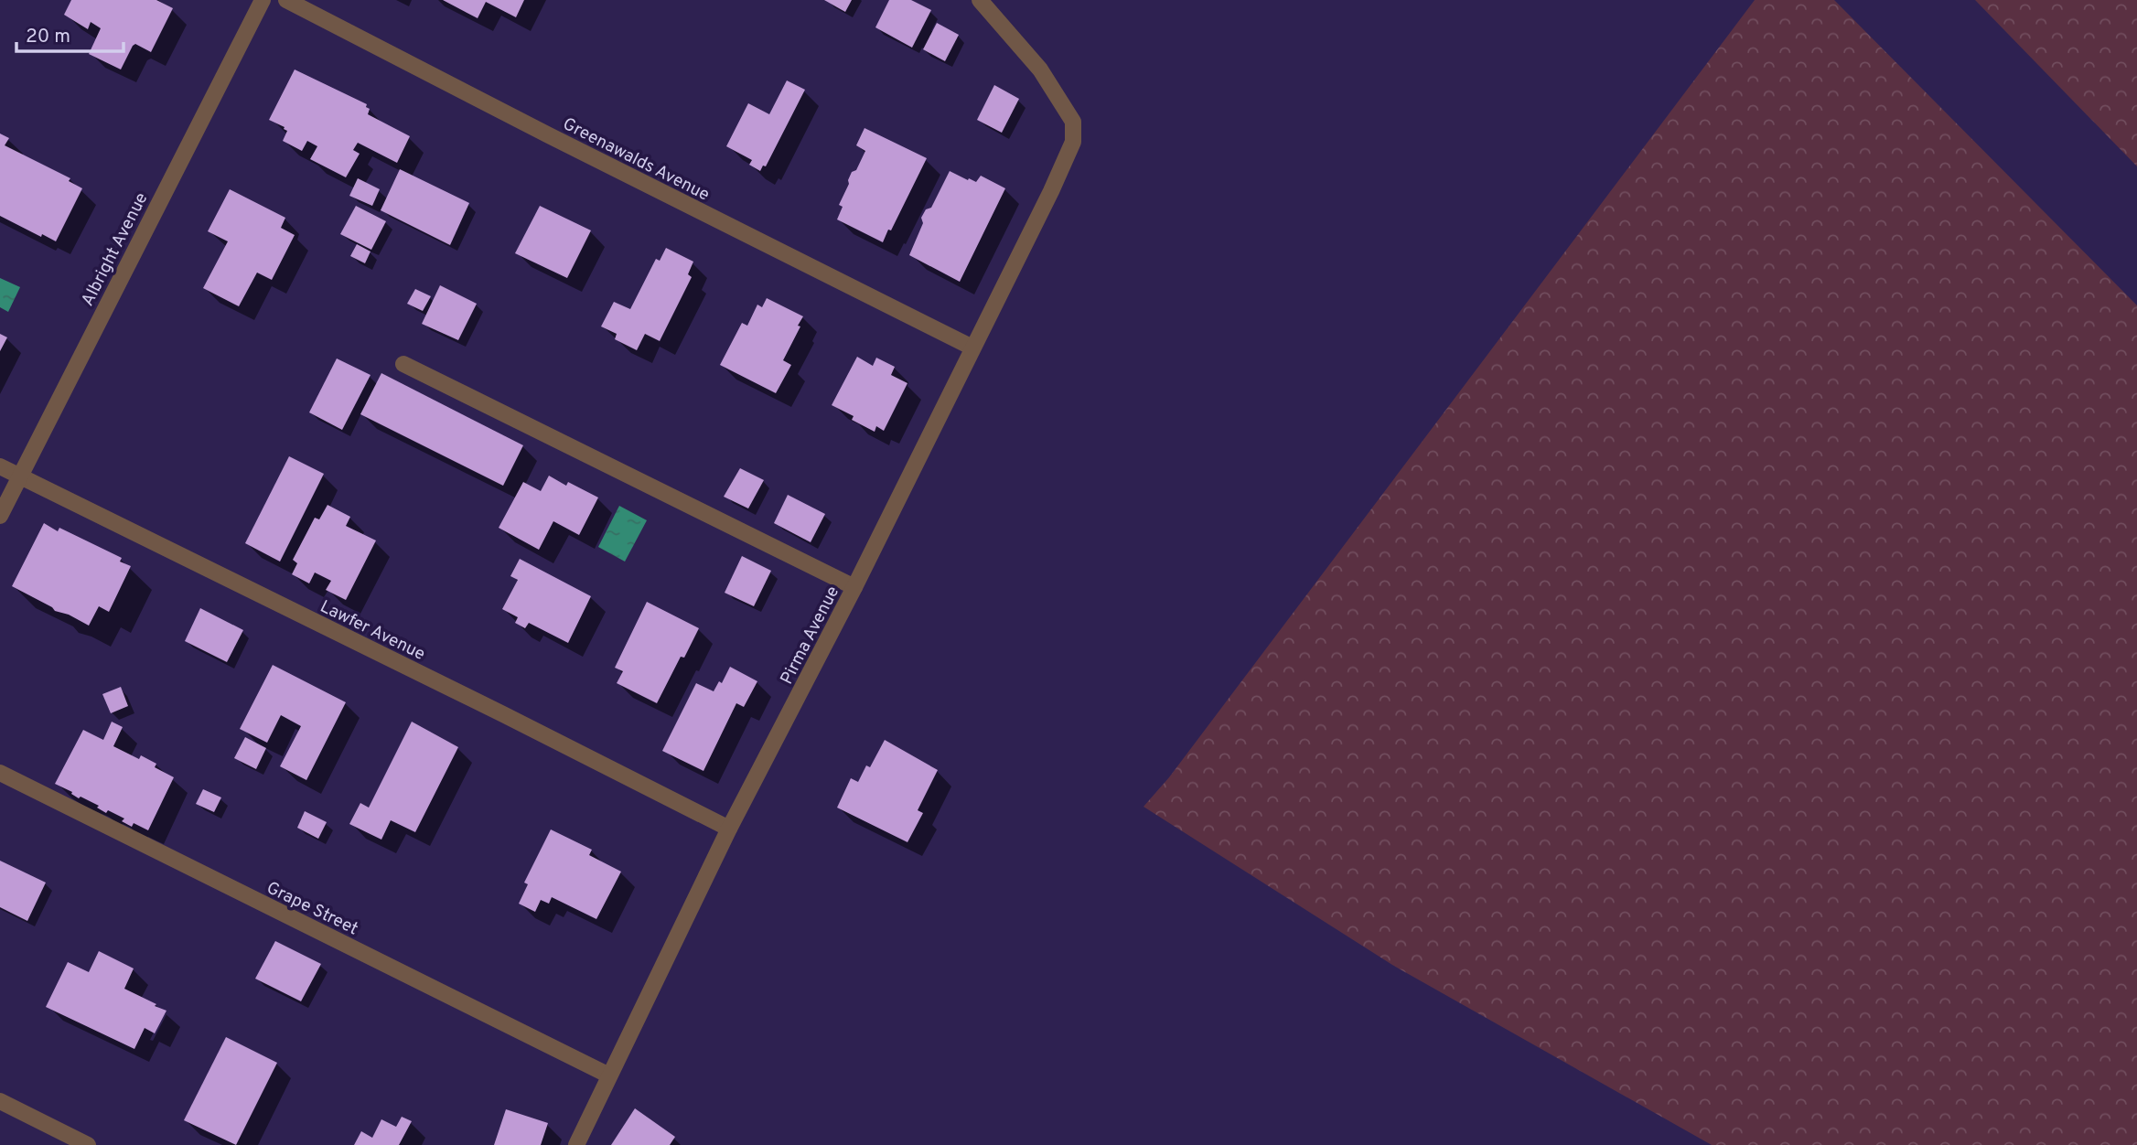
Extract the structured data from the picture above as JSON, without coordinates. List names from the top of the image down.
{
  "streets": {
    "street": [
      "Greenawalds Avenue",
      "Albright Avenue",
      "Lawfer Avenue",
      "Pirma Avenue",
      "Grape Street"
    ]
  },
  "crossings": [
    ["Greenawalds Avenue", "Pirma Avenue"],
    ["Albright Avenue", "Lawfer Avenue"],
    ["Lawfer Avenue", "Pirma Avenue"],
    ["Pirma Avenue", "Grape Street"]
  ],
  "scale_bar": "20 m"
}
